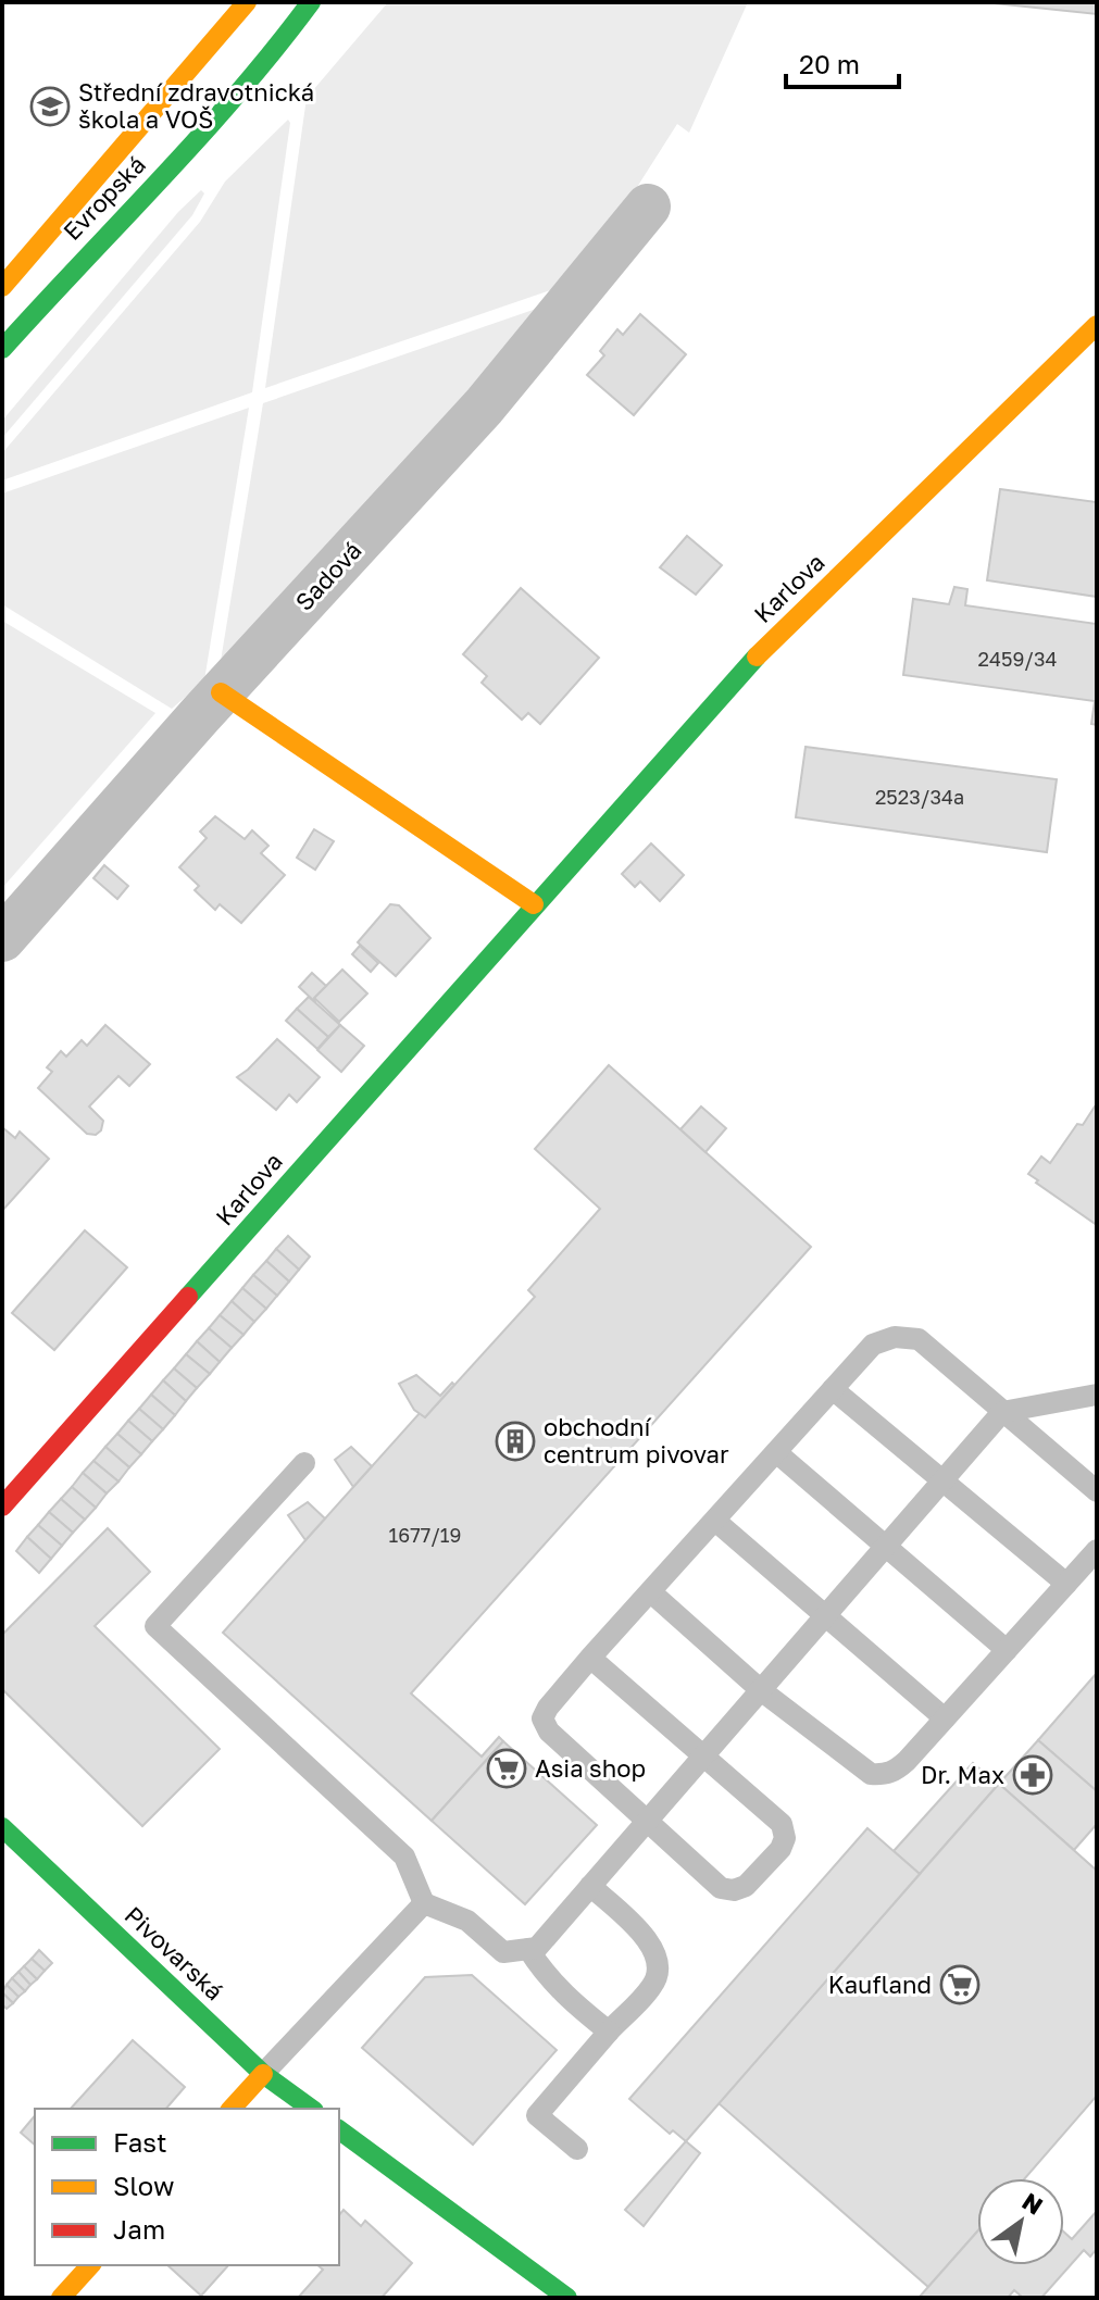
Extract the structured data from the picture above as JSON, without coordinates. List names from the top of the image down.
{
  "streets": {
    "street": [
      "Evropská",
      "Sadová",
      "Karlova",
      "Pivovarská"
    ]
  },
  "places": {
    "school or university": ["Střední zdravotnická škola a VOŠ"],
    "building": ["obchodní centrum pivovar"],
    "supermarket": ["Asia shop", "Kaufland"],
    "pharmacy": ["Dr. Max"]
  },
  "house_numbers": ["2459/34", "2523/34a", "1677/19"],
  "legend": ["Fast", "Slow", "Jam"],
  "scale_bar": "20 m",
  "north": "top right"
}
